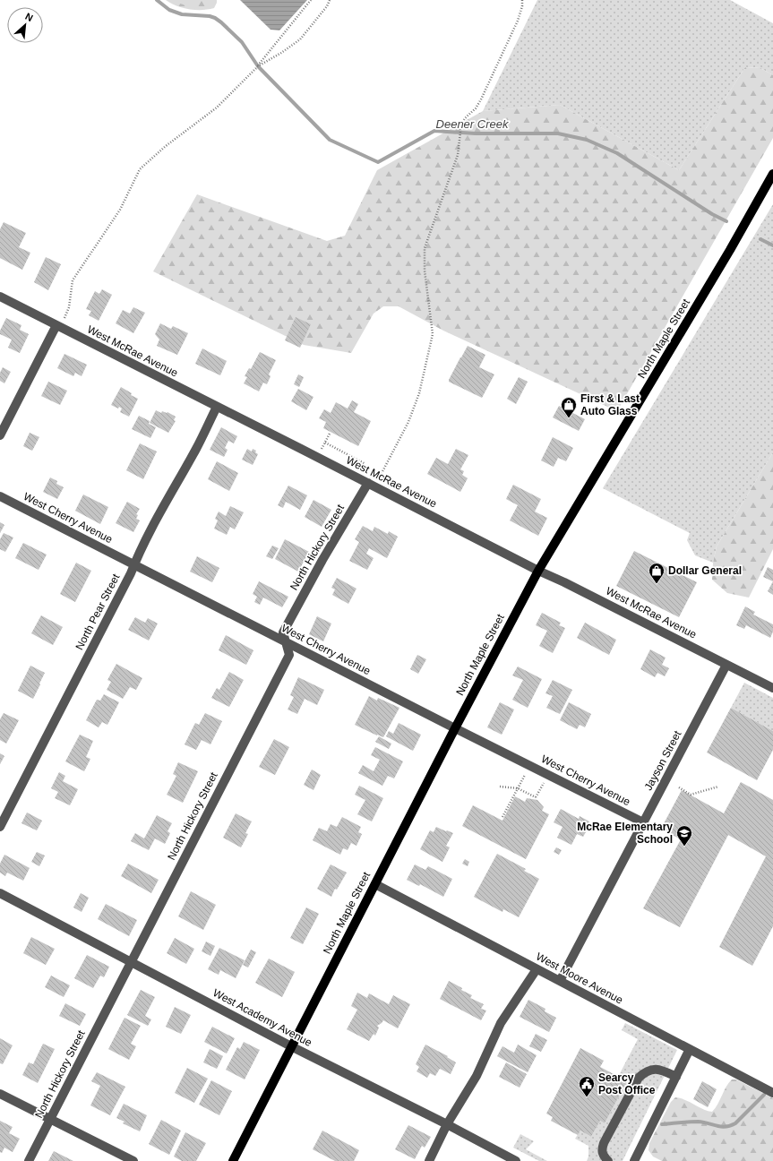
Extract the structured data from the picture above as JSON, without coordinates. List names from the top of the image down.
{
  "streets": {
    "main road": ["North Maple Street"],
    "street": [
      "West McRae Avenue",
      "West Cherry Avenue",
      "North Hickory Street",
      "North Pear Street",
      "Jayson Street",
      "West Moore Avenue",
      "West Academy Avenue"
    ]
  },
  "crossings": [
    ["North Maple Street", "West McRae Avenue"],
    ["North Maple Street", "West Cherry Avenue"],
    ["North Maple Street", "West Moore Avenue"],
    ["North Maple Street", "West Academy Avenue"],
    ["West McRae Avenue", "North Hickory Street"],
    ["West McRae Avenue", "North Pear Street"],
    ["West McRae Avenue", "Jayson Street"],
    ["West Cherry Avenue", "North Hickory Street"],
    ["West Cherry Avenue", "North Pear Street"],
    ["West Cherry Avenue", "Jayson Street"],
    ["North Hickory Street", "West Academy Avenue"],
    ["Jayson Street", "West Moore Avenue"]
  ],
  "water": ["Deener Creek"],
  "places": {
    "shop": ["First & Last Auto Glass", "Dollar General"],
    "school or university": ["McRae Elementary School"],
    "public building": ["Searcy Post Office"]
  },
  "north": "top right"
}
